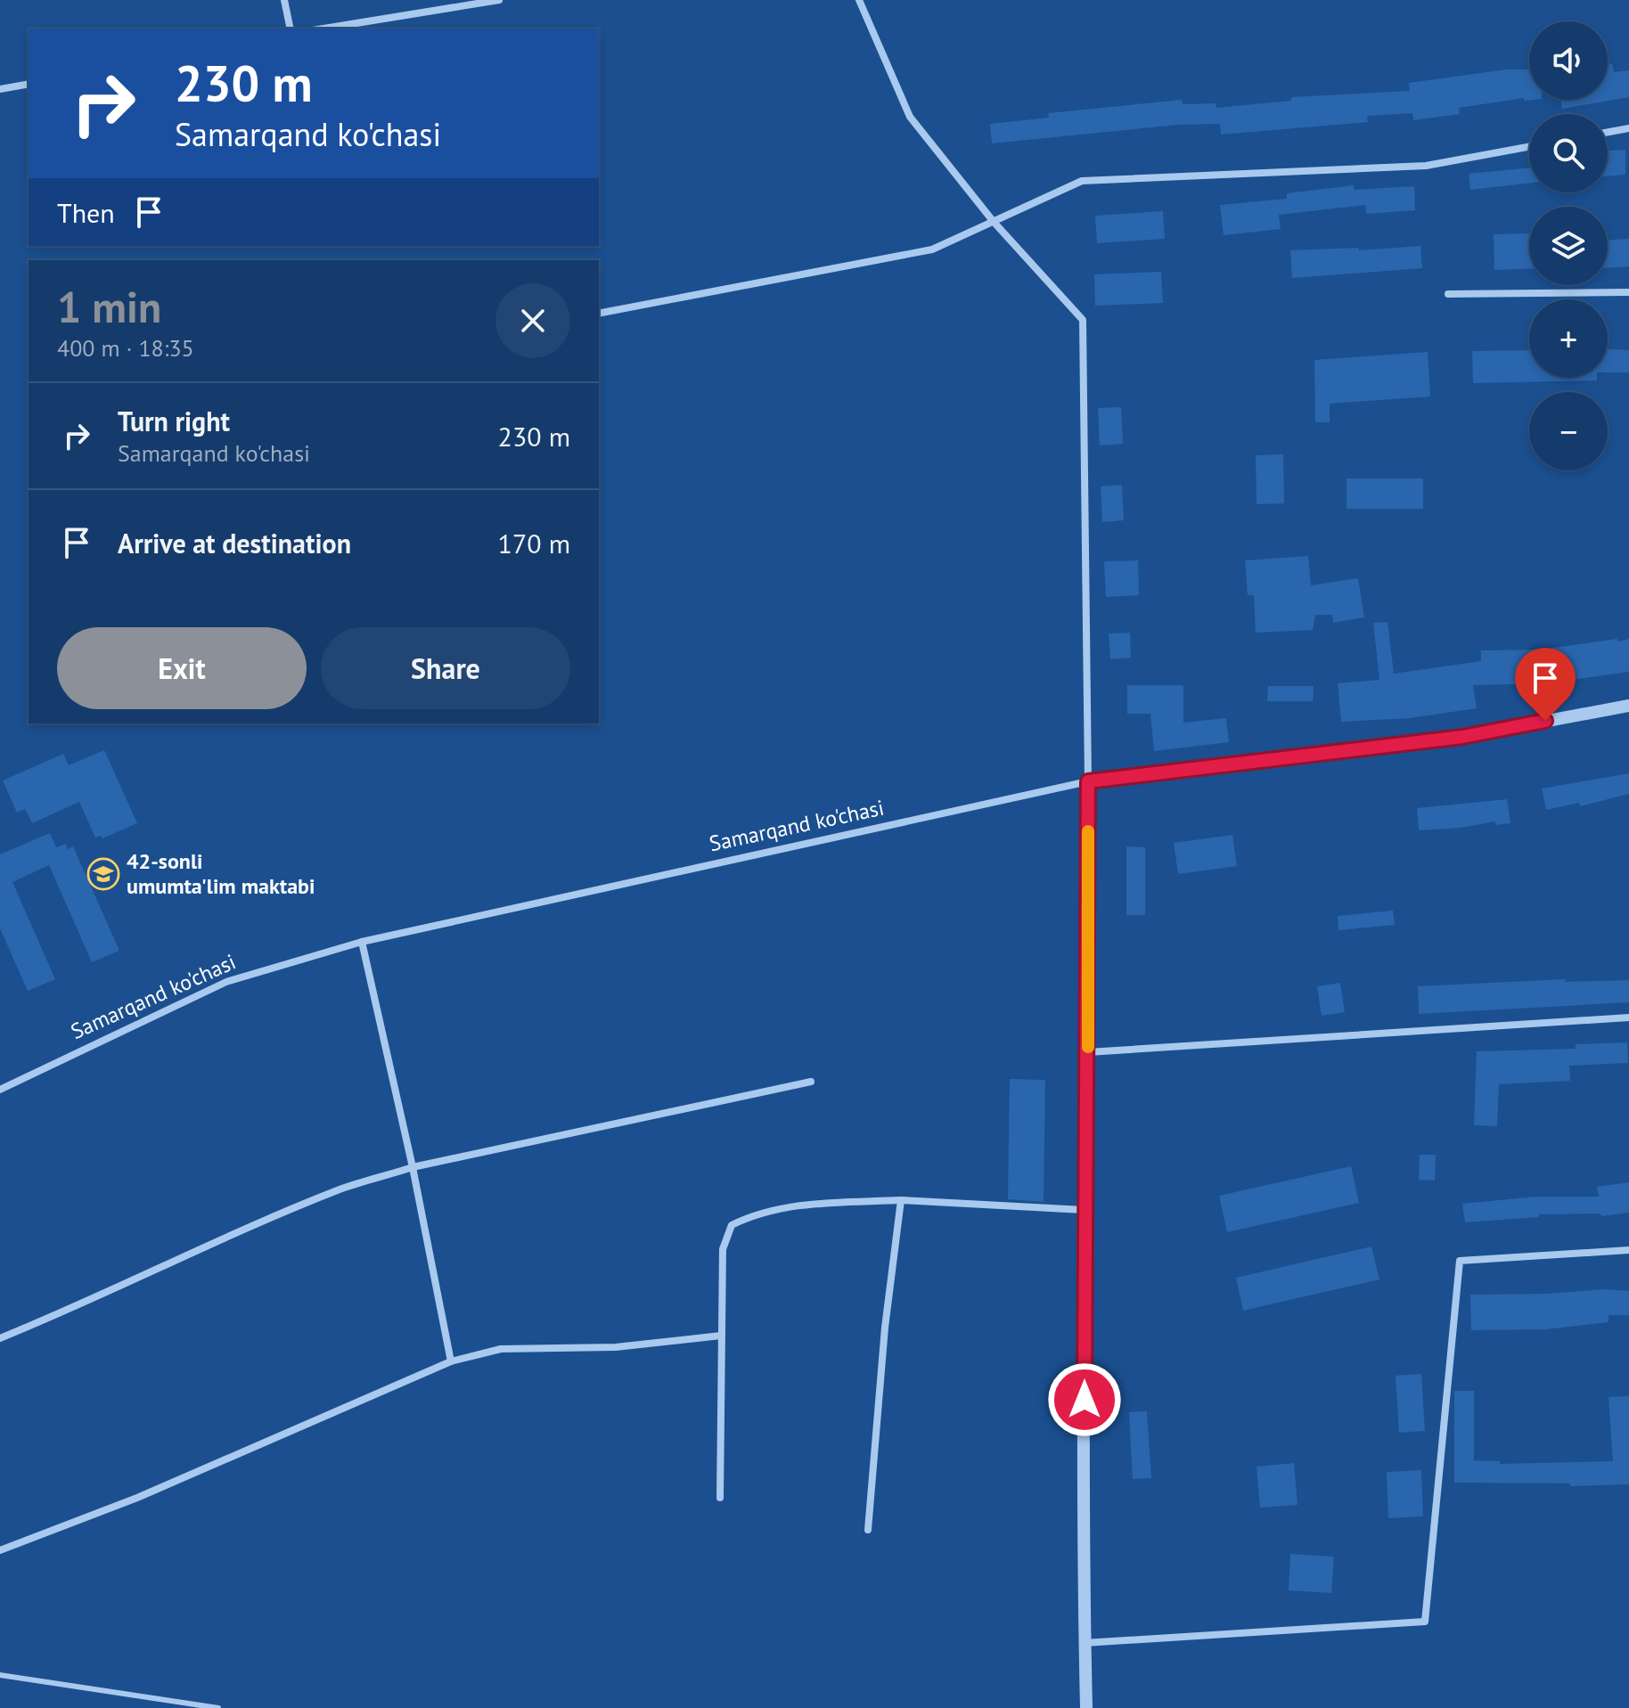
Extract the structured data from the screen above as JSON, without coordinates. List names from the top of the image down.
{
  "streets": {
    "street": ["Samarqand ko'chasi"]
  },
  "places": {
    "school or university": ["42-sonli umumta'lim maktabi"]
  },
  "page": {
    "map_buttons": ["+", "−"],
    "turn": ["230 m", "Samarqand ko'chasi"],
    "then": "Then",
    "heading": ["1 min", "400 m · 18:35"],
    "list": [
      {
        "name": "Turn right",
        "note": "Samarqand ko'chasi",
        "value": "230 m"
      },
      {
        "name": "Arrive at destination",
        "value": "170 m"
      }
    ],
    "buttons": ["Exit", "Share"]
  }
}
